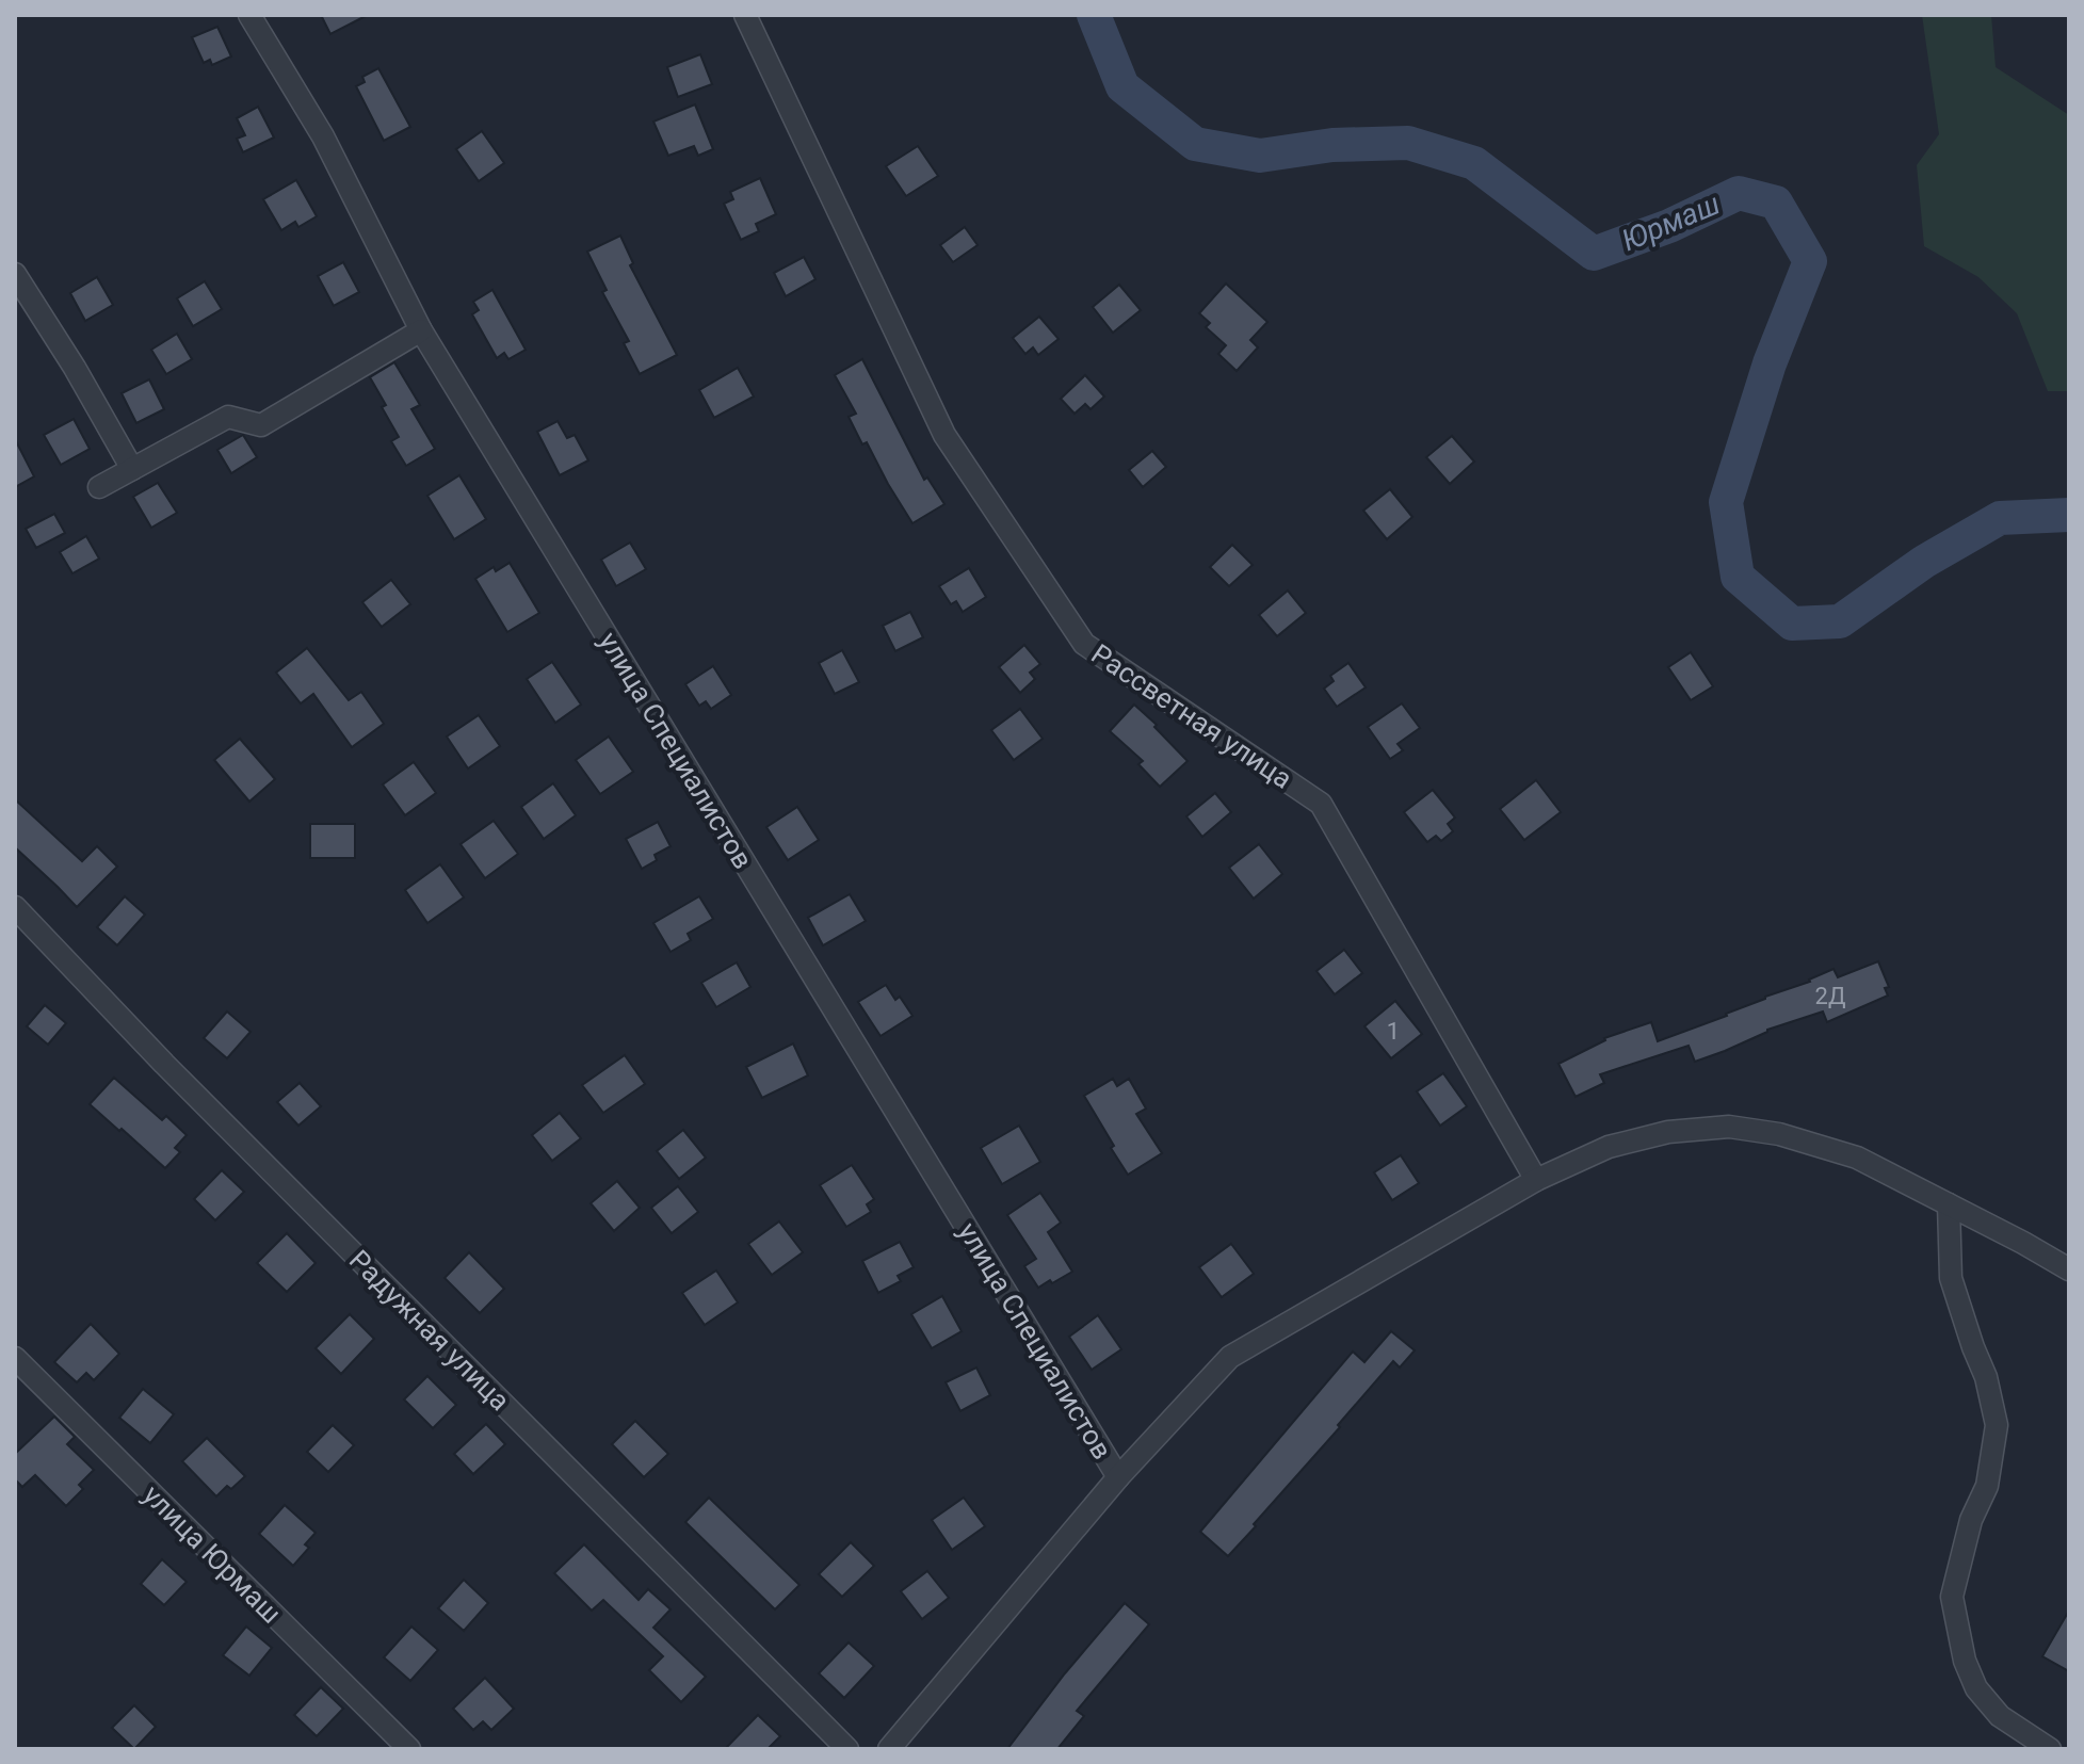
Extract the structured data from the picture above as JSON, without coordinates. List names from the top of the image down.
{
  "streets": {
    "street": [
      "Рассветная улица",
      "улица Специалистов",
      "Радужная улица",
      "улица Юрмаш"
    ]
  },
  "water": ["Юрмаш"],
  "house_numbers": ["2Д", "1"]
}
